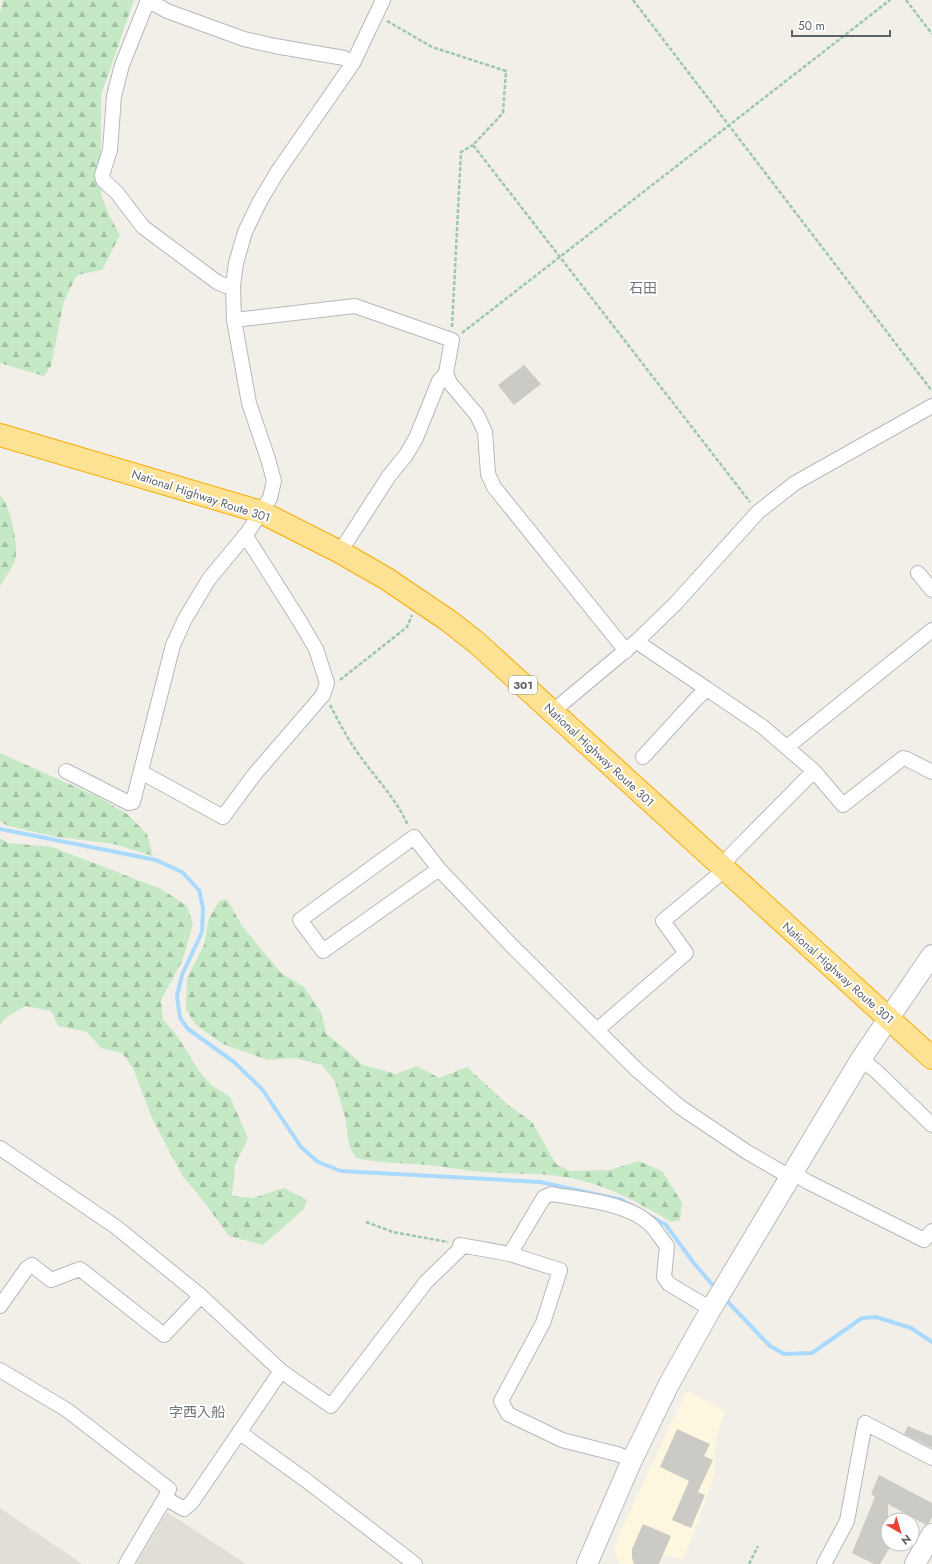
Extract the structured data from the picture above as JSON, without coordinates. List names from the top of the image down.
{
  "streets": {
    "highway": ["National Highway Route 301", "301"]
  },
  "districts": ["石田", "字西入船"],
  "scale_bar": "50 m",
  "north": "bottom right"
}
